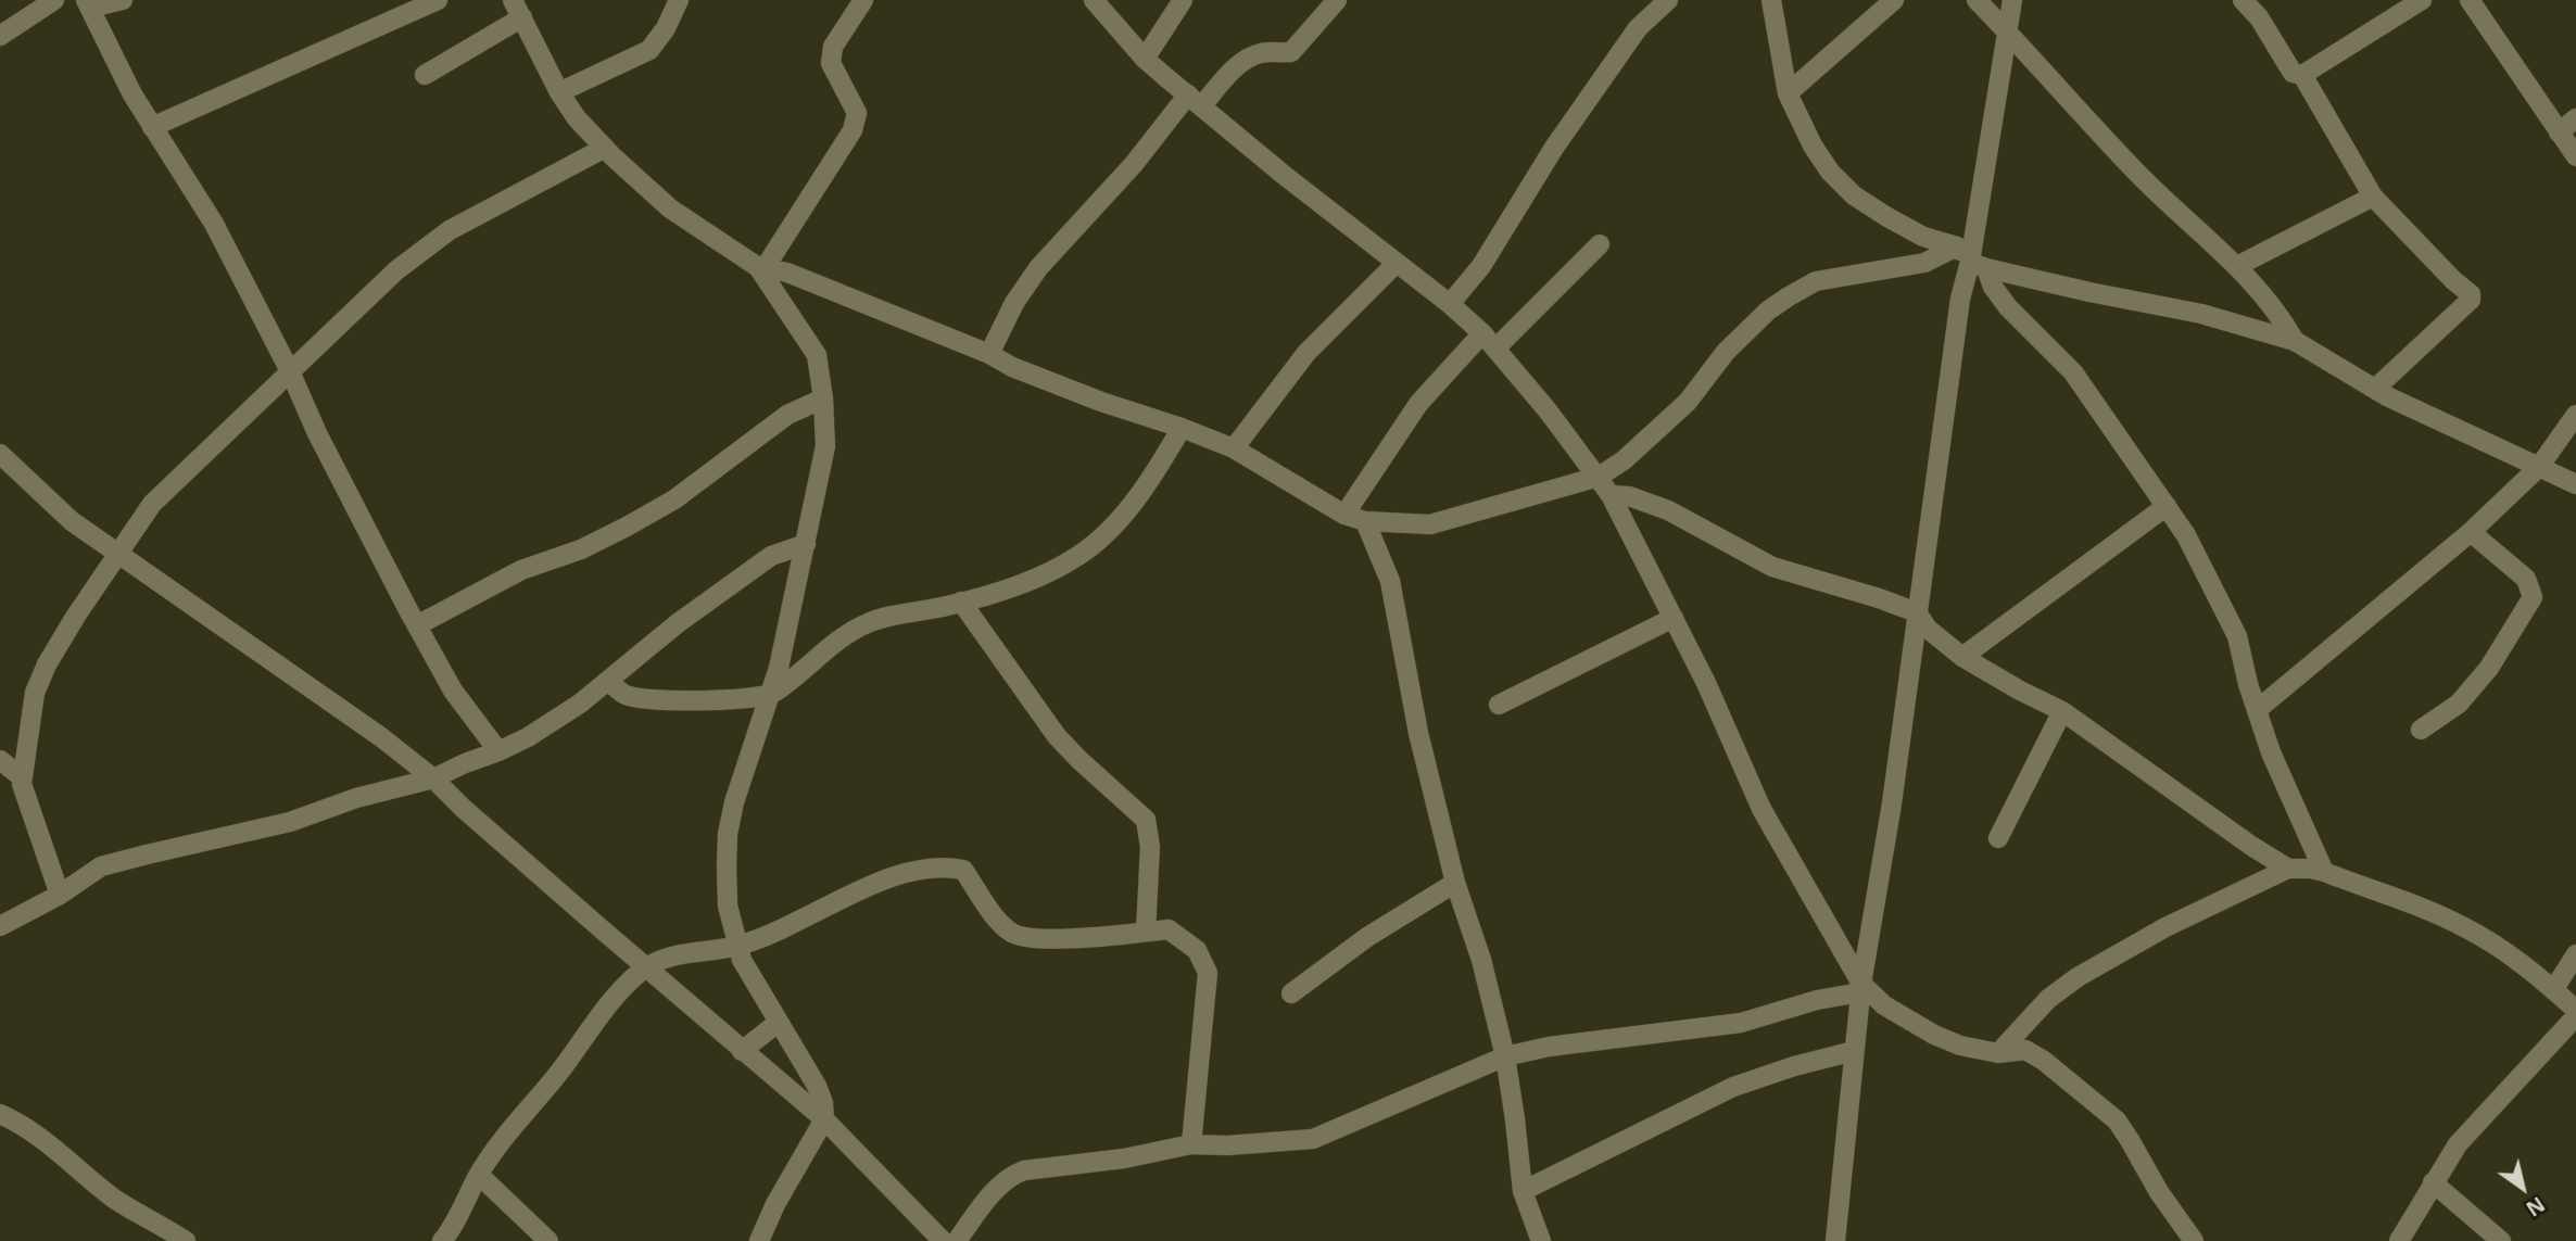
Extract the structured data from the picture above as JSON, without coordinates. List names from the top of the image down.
{
  "north": "bottom right"
}
